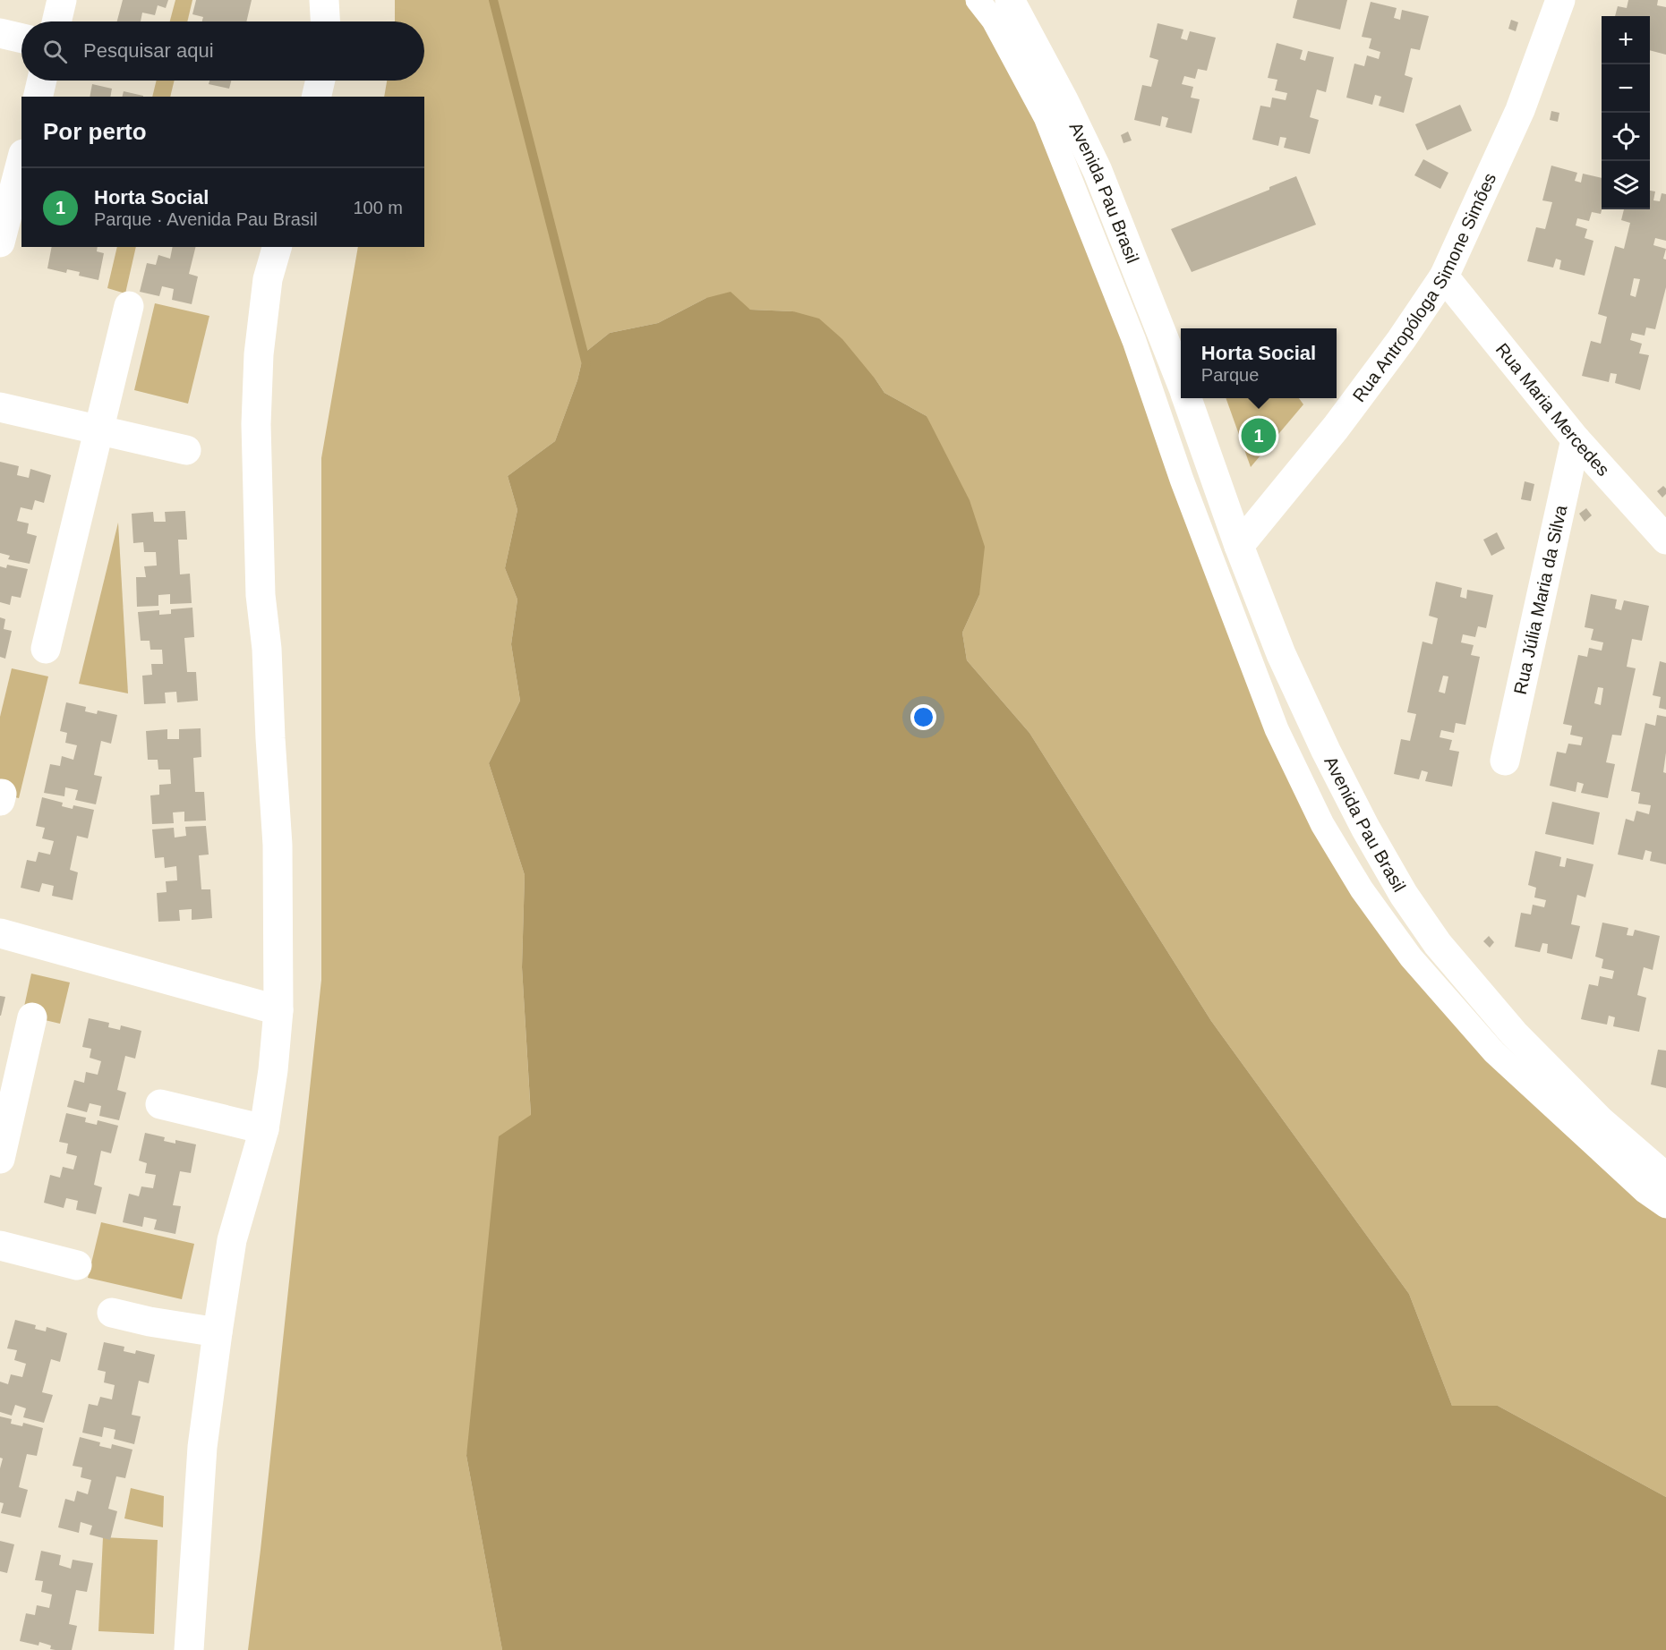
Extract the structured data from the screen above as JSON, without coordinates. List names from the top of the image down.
{
  "streets": {
    "street": [
      "Avenida Pau Brasil",
      "Rua Antropóloga Simone Simões",
      "Rua Maria Mercedes",
      "Rua Júlia Maria da Silva"
    ]
  },
  "crossings": [
    ["Avenida Pau Brasil", "Rua Antropóloga Simone Simões"],
    ["Rua Antropóloga Simone Simões", "Rua Maria Mercedes"],
    ["Rua Maria Mercedes", "Rua Júlia Maria da Silva"]
  ],
  "page": {
    "map_buttons": ["+", "−"],
    "search": "Pesquisar aqui",
    "heading": "Por perto",
    "list": [
      {
        "mark": "1",
        "name": "Horta Social",
        "note": "Parque · Avenida Pau Brasil",
        "value": "100 m"
      }
    ],
    "popup": ["Horta Social", "Parque"],
    "pins": "1"
  }
}
